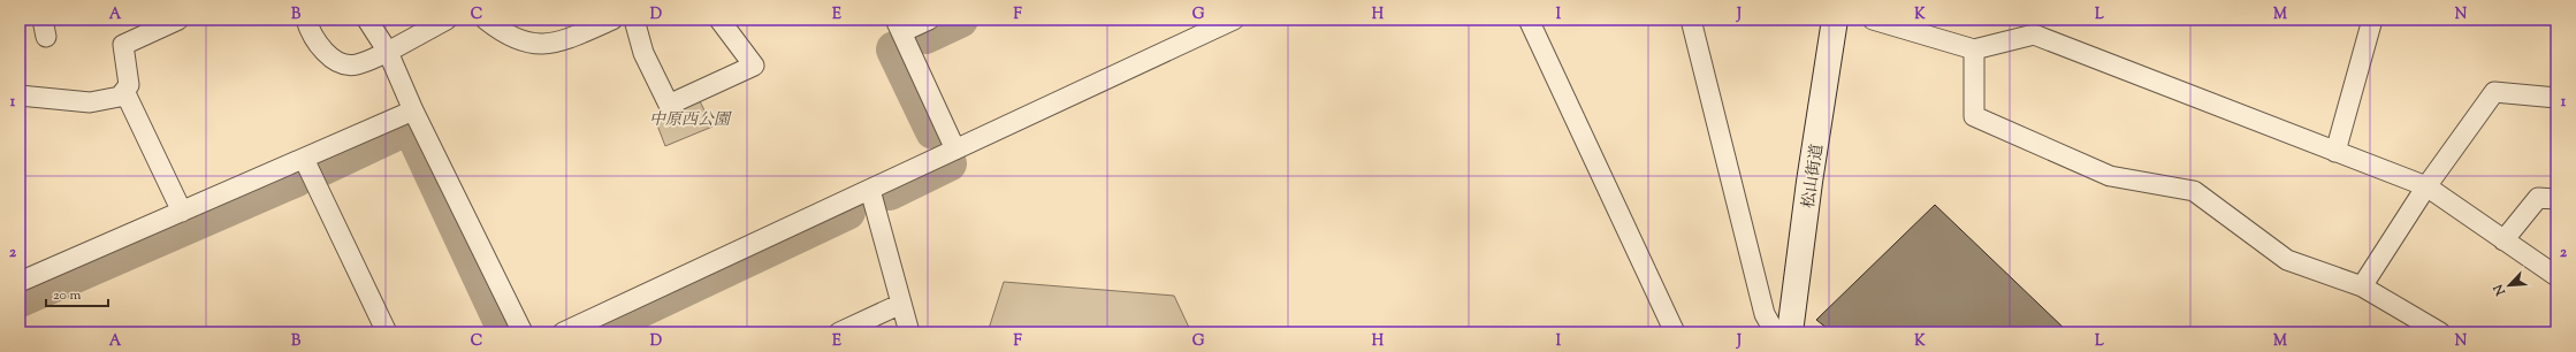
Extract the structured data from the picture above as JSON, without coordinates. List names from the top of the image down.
{
  "streets": {
    "main road": ["松山街道"]
  },
  "parks": ["中原西公園"],
  "scale_bar": "20 m",
  "north": "bottom left",
  "grid": {
    "columns": [
      "A",
      "B",
      "C",
      "D",
      "E",
      "F",
      "G",
      "H",
      "I",
      "J",
      "K",
      "L",
      "M",
      "N"
    ],
    "rows": ["1", "2"]
  }
}
